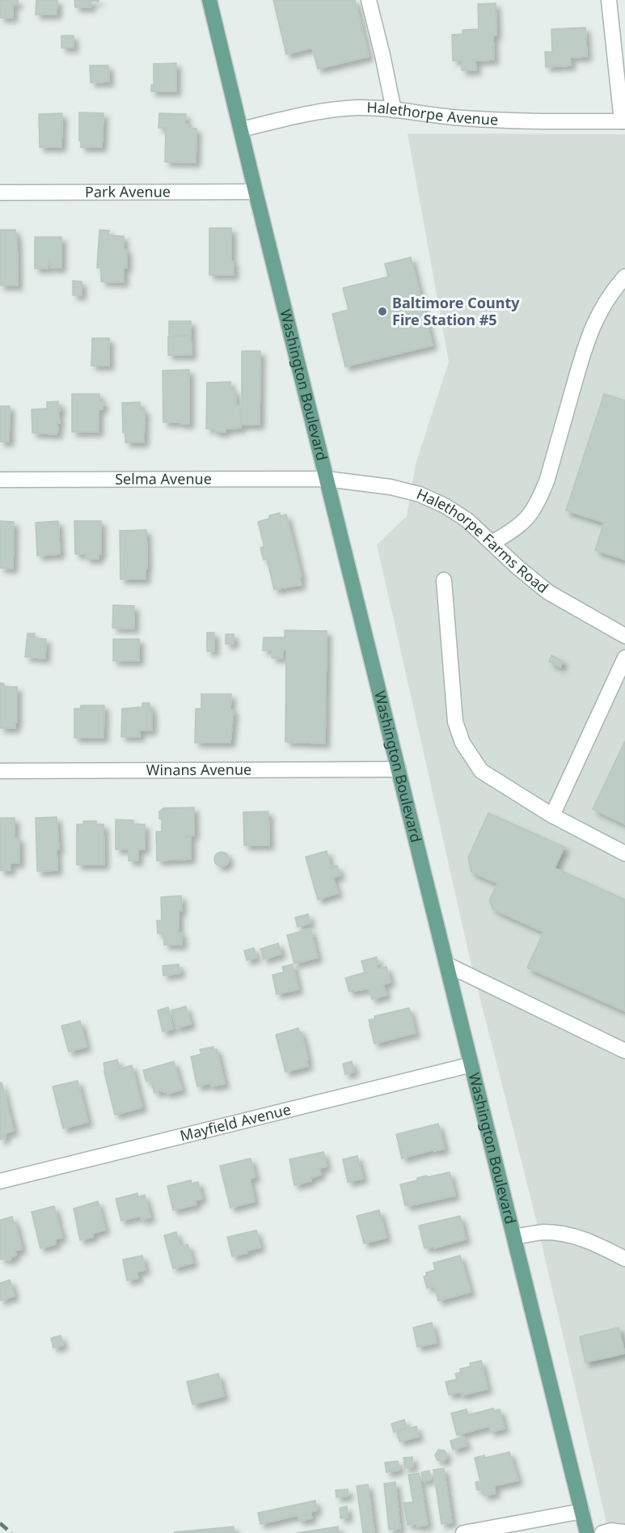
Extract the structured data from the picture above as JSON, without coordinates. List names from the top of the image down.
{
  "streets": {
    "main road": ["Washington Boulevard"],
    "street": [
      "Halethorpe Avenue",
      "Park Avenue",
      "Selma Avenue",
      "Halethorpe Farms Road",
      "Winans Avenue",
      "Mayfield Avenue"
    ]
  },
  "crossings": [
    ["Halethorpe Avenue", "Washington Boulevard"],
    ["Park Avenue", "Washington Boulevard"],
    ["Washington Boulevard", "Selma Avenue"],
    ["Washington Boulevard", "Halethorpe Farms Road"],
    ["Washington Boulevard", "Winans Avenue"],
    ["Washington Boulevard", "Mayfield Avenue"],
    ["Selma Avenue", "Halethorpe Farms Road"]
  ],
  "places": ["Baltimore County Fire Station #5"]
}
